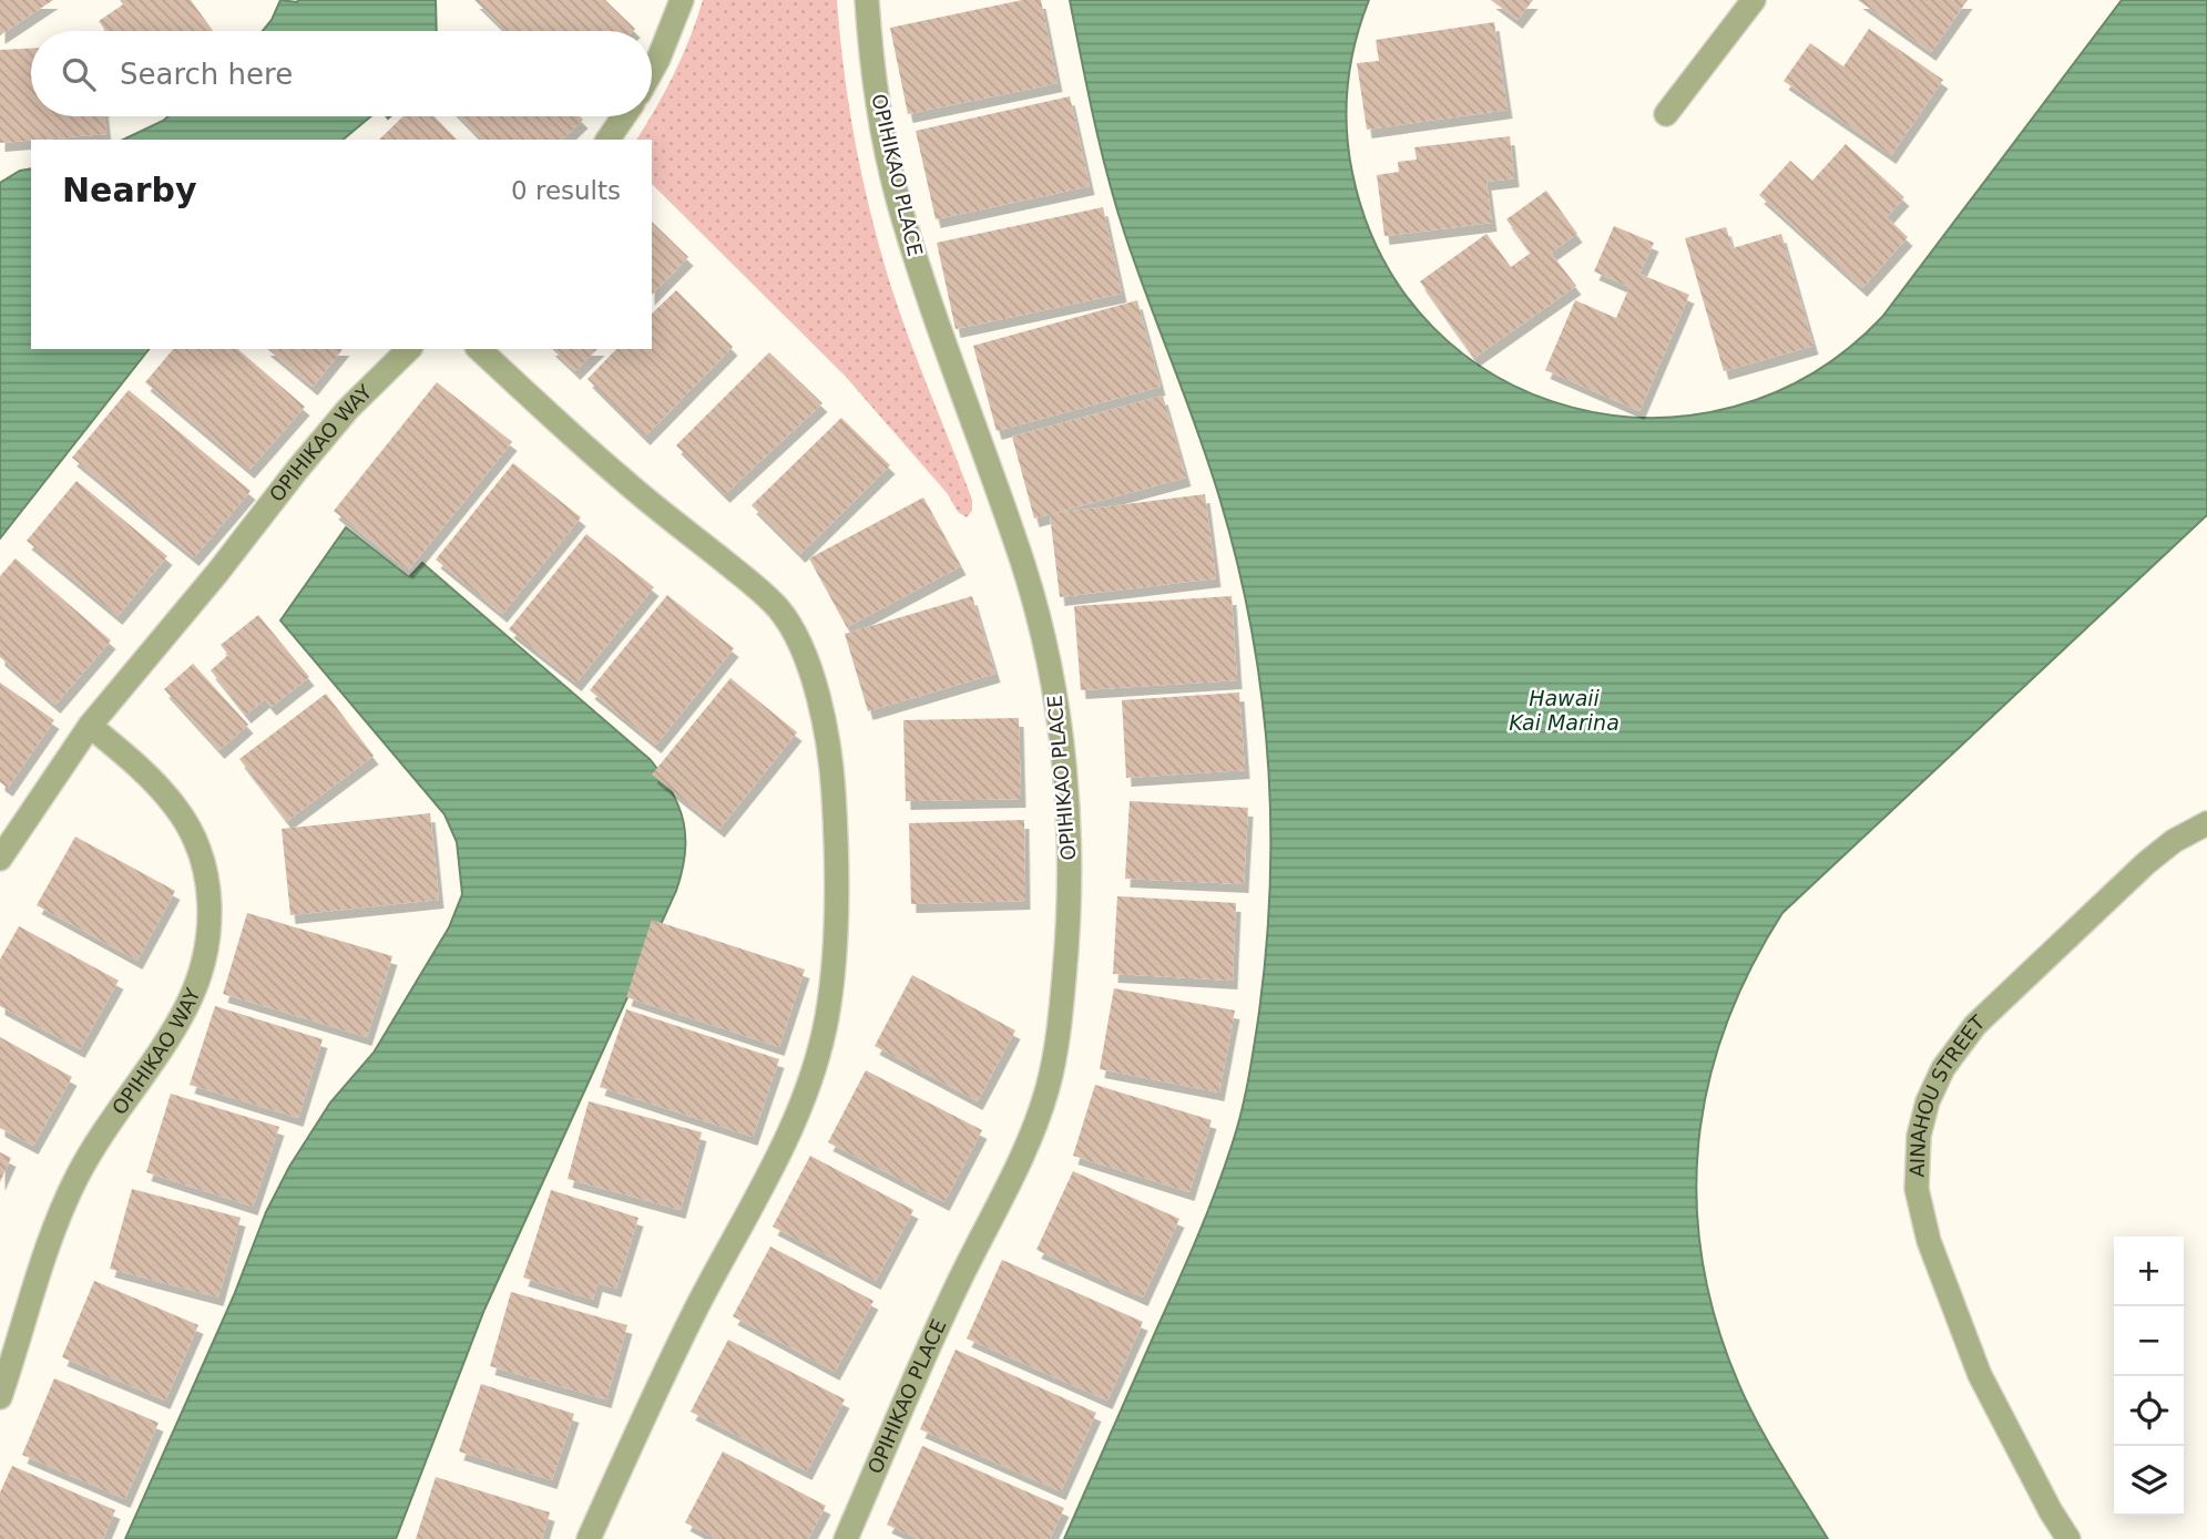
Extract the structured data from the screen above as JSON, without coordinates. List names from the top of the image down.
{
  "streets": {
    "street": ["OPIHIKAO PLACE", "OPIHIKAO WAY", "AINAHOU STREET"]
  },
  "water": ["Hawaii Kai Marina"],
  "page": {
    "search": "Search here",
    "heading": ["Nearby", "0 results"],
    "map_buttons": ["+", "−"]
  }
}
